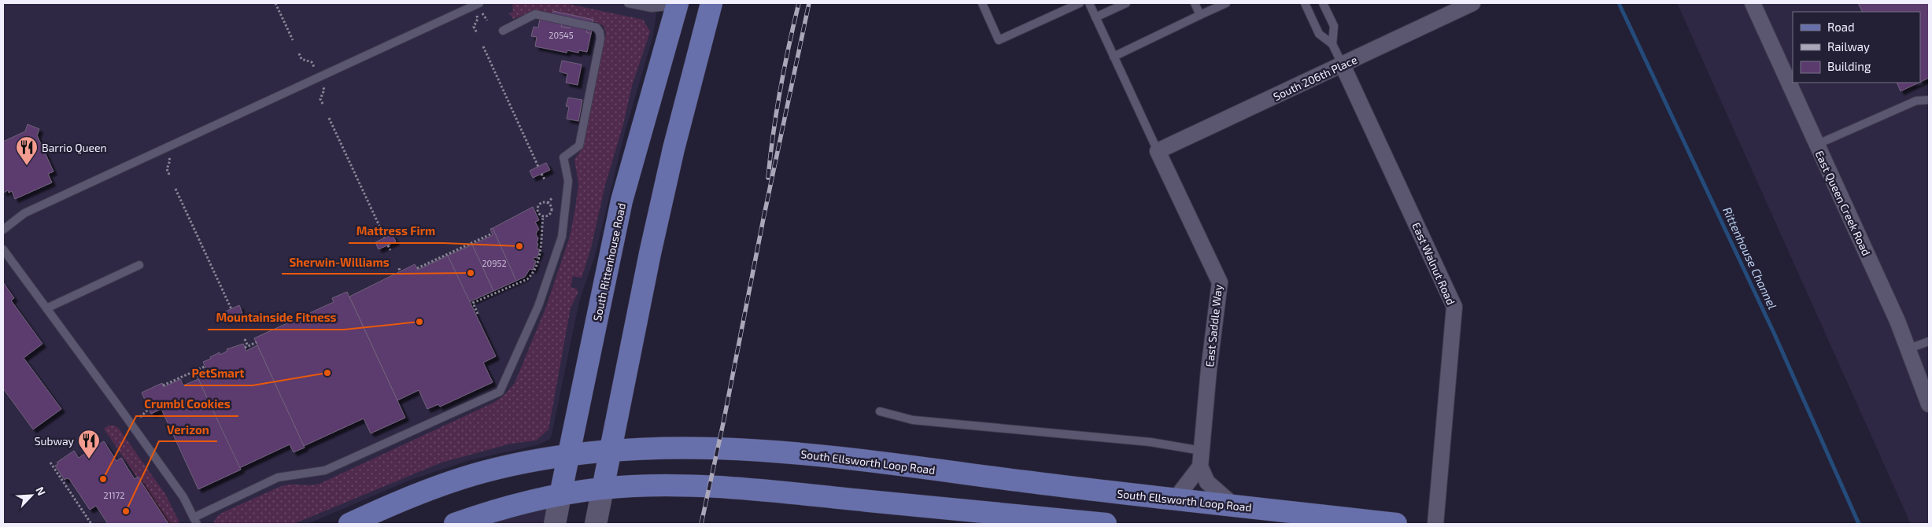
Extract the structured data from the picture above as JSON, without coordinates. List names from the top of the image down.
{
  "streets": {
    "main road": ["South Rittenhouse Road", "South Ellsworth Loop Road"],
    "street": [
      "South 206th Place",
      "East Queen Creek Road",
      "East Walnut Road",
      "East Saddle Way"
    ]
  },
  "crossings": [
    ["South 206th Place", "East Walnut Road"],
    ["South 206th Place", "East Saddle Way"],
    ["South Rittenhouse Road", "South Ellsworth Loop Road"]
  ],
  "water": ["Rittenhouse Channel"],
  "places": {
    "restaurant": ["Barrio Queen", "Subway"],
    "other": [
      "Mattress Firm",
      "Sherwin-Williams",
      "Mountainside Fitness",
      "PetSmart",
      "Crumbl Cookies",
      "Verizon"
    ]
  },
  "house_numbers": ["20545", "20952", "21172"],
  "legend": ["Road", "Railway", "Building"],
  "north": "top right"
}
